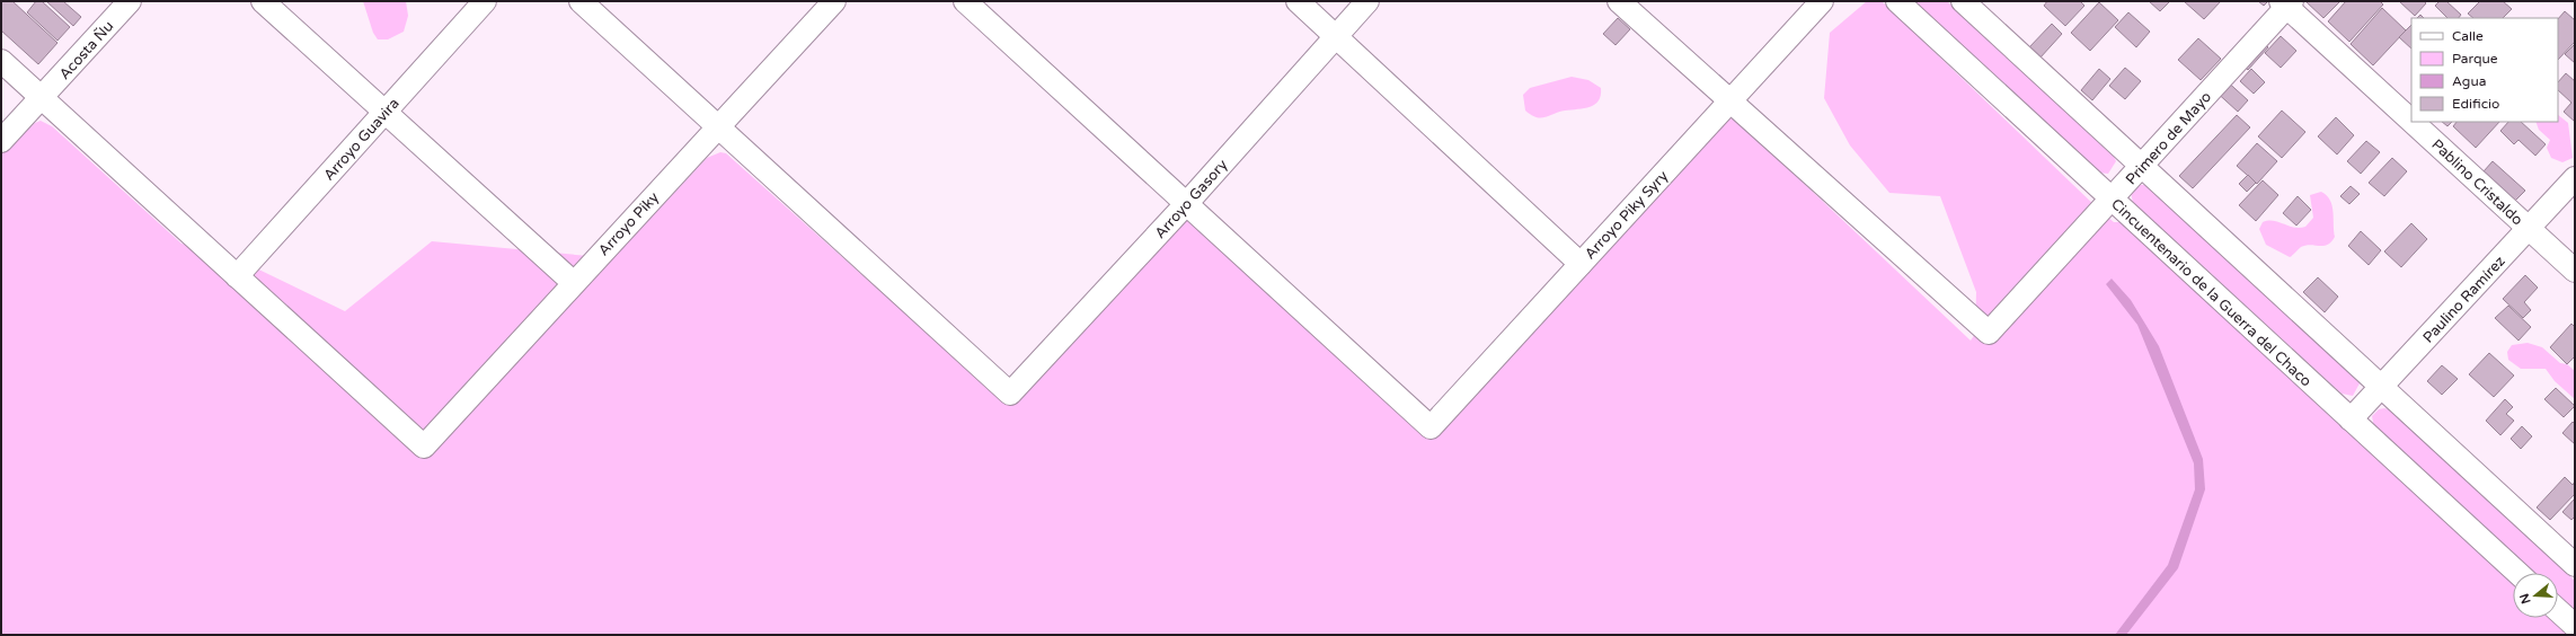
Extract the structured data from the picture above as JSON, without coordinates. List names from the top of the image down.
{
  "streets": {
    "street": [
      "Acosta Ñu",
      "Primero de Mayo",
      "Arroyo Guavira",
      "Pablino Cristaldo",
      "Arroyo Gasory",
      "Arroyo Piky Syry",
      "Arroyo Piky",
      "Cincuentenario de la Guerra del Chaco",
      "Paulino Ramírez"
    ]
  },
  "crossings": [
    ["Primero de Mayo", "Pablino Cristaldo"],
    ["Primero de Mayo", "Arroyo Piky Syry"],
    ["Primero de Mayo", "Cincuentenario de la Guerra del Chaco"],
    ["Arroyo Guavira", "Arroyo Piky"],
    ["Pablino Cristaldo", "Paulino Ramírez"],
    ["Arroyo Gasory", "Arroyo Piky Syry"],
    ["Arroyo Gasory", "Arroyo Piky"],
    ["Cincuentenario de la Guerra del Chaco", "Paulino Ramírez"]
  ],
  "legend": [
    "Calle",
    "Parque",
    "Agua",
    "Edificio"
  ],
  "north": "left"
}
